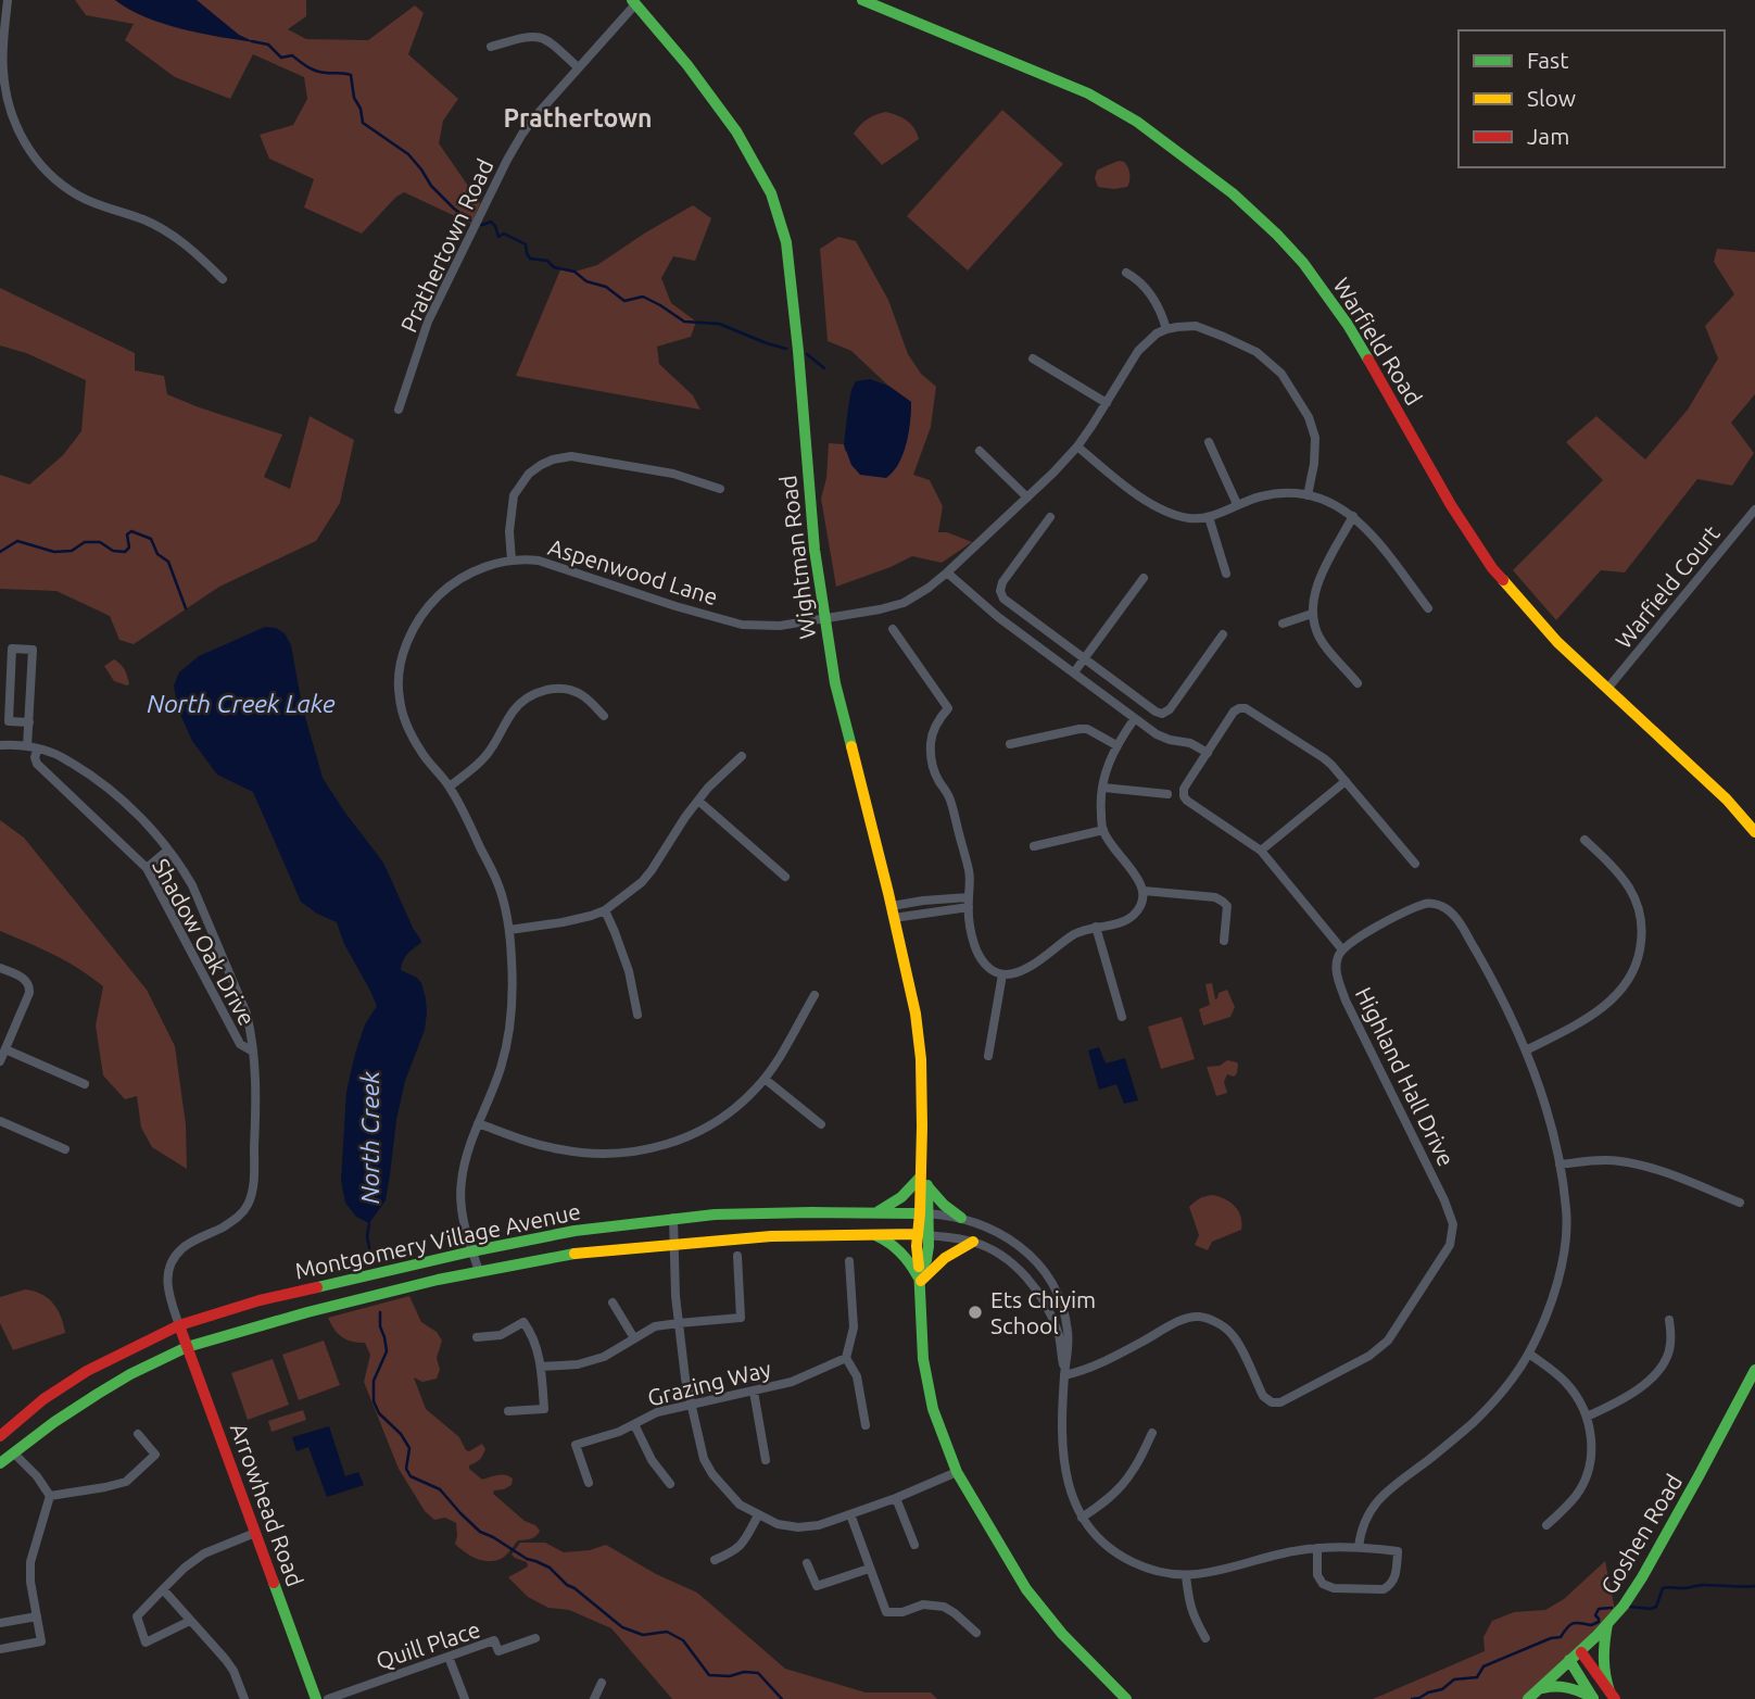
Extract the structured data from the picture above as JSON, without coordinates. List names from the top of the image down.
{
  "streets": {
    "main road": [
      "Warfield Road",
      "Wightman Road",
      "Montgomery Village Avenue",
      "Arrowhead Road",
      "Goshen Road"
    ],
    "street": [
      "Prathertown Road",
      "Aspenwood Lane",
      "Warfield Court",
      "Shadow Oak Drive",
      "Highland Hall Drive",
      "Grazing Way",
      "Quill Place"
    ]
  },
  "crossings": [
    ["Prathertown Road", "Wightman Road"],
    ["Warfield Road", "Warfield Court"],
    ["Wightman Road", "Aspenwood Lane"],
    ["Wightman Road", "Montgomery Village Avenue"],
    ["Aspenwood Lane", "Montgomery Village Avenue"],
    ["Shadow Oak Drive", "Montgomery Village Avenue"],
    ["Shadow Oak Drive", "Arrowhead Road"],
    ["Montgomery Village Avenue", "Arrowhead Road"]
  ],
  "districts": ["Prathertown"],
  "water": ["North Creek Lake", "North Creek"],
  "places": ["Ets Chiyim School"],
  "legend": ["Fast", "Slow", "Jam"]
}
